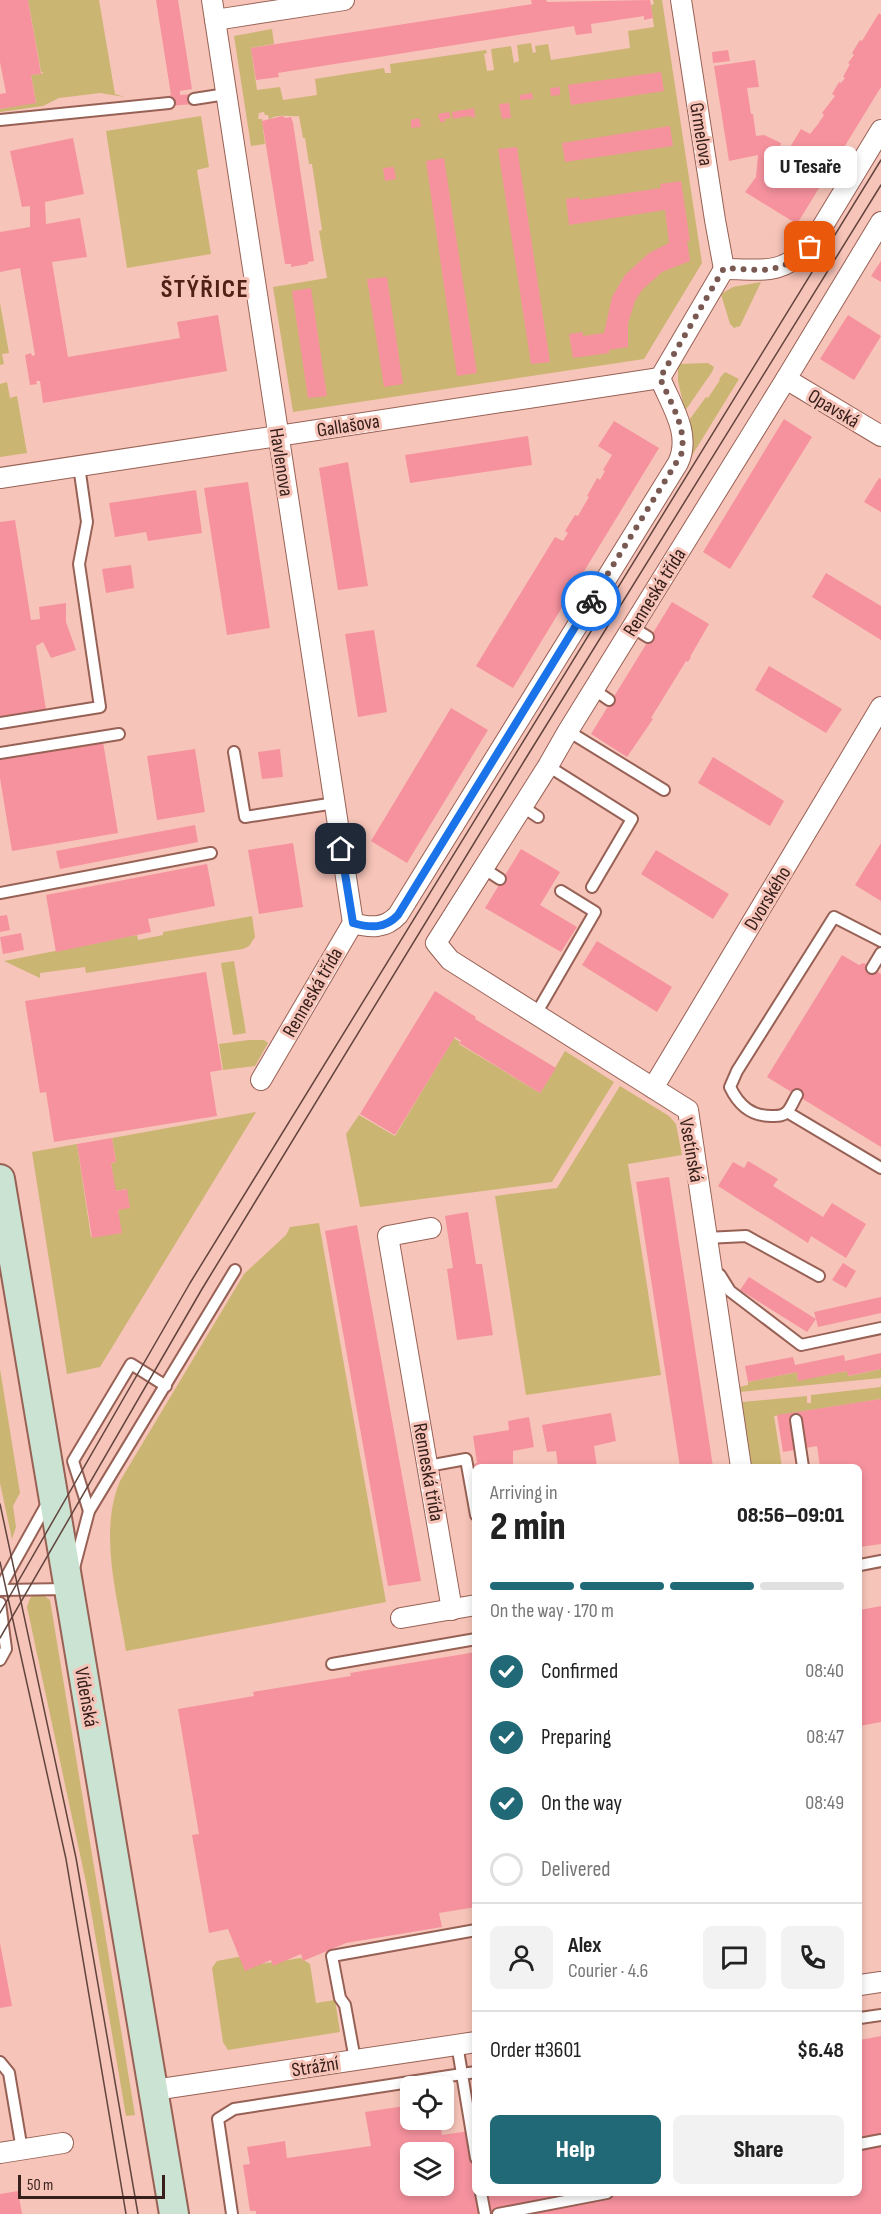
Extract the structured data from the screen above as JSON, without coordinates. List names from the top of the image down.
{
  "streets": {
    "main road": ["Vídeňská"],
    "street": [
      "Grmelova",
      "Opavská",
      "Gallašova",
      "Havlenova",
      "Renneská třída",
      "Dvorského",
      "Vsetínská",
      "Strážní"
    ]
  },
  "crossings": [
    ["Opavská", "Renneská třída"],
    ["Gallašova", "Havlenova"],
    ["Havlenova", "Renneská třída"],
    ["Renneská třída", "Vsetínská"],
    ["Dvorského", "Vsetínská"],
    ["Vídeňská", "Strážní"]
  ],
  "districts": ["ŠTÝŘICE"],
  "places": ["U Tesaře"],
  "scale_bar": "50 m",
  "page": {
    "bubble": "U Tesaře",
    "heading": ["2 min", "Arriving in", "08:56–09:01"],
    "panel": [
      "Alex",
      "Courier · 4.6",
      "Order #3601",
      "$6.48"
    ],
    "bar": "On the way · 170 m",
    "list": [
      ["Confirmed", "08:40"],
      ["Preparing", "08:47"],
      ["On the way", "08:49"],
      "Delivered"
    ],
    "buttons": ["Help", "Share"],
    "scale": "50 m"
  }
}
